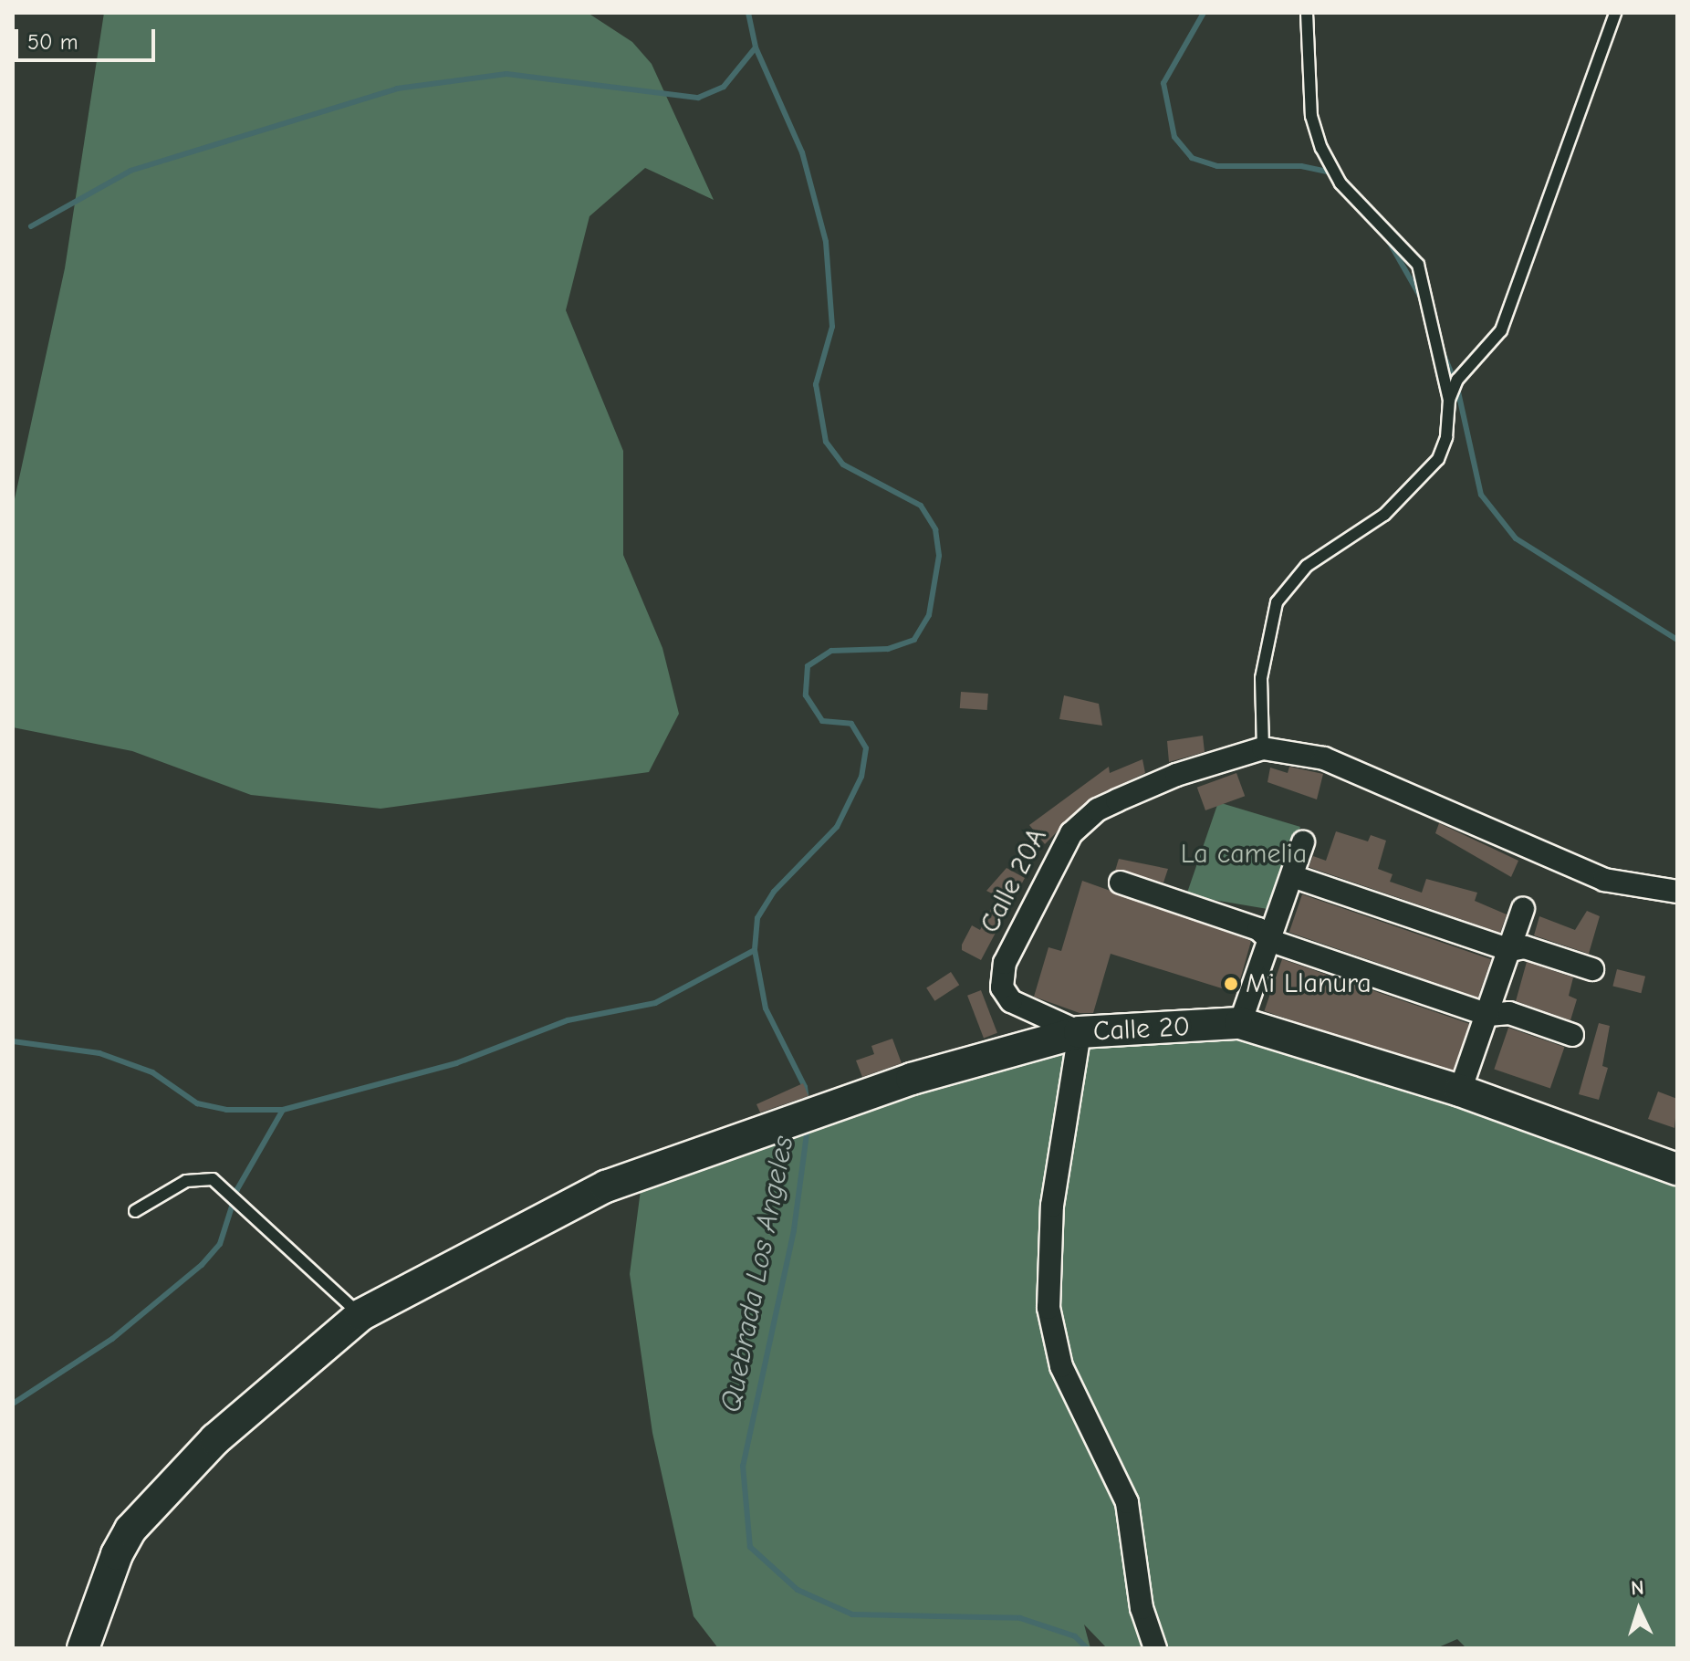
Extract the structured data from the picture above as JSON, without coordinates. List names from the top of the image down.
{
  "streets": {
    "main road": ["Calle 20"],
    "street": ["Calle 20A"]
  },
  "crossings": [
    ["Calle 20A", "Calle 20"]
  ],
  "water": ["Quebrada Los Angeles"],
  "parks": ["La camelia"],
  "places": ["Mi Llanura"],
  "scale_bar": "50 m",
  "north": "top"
}
